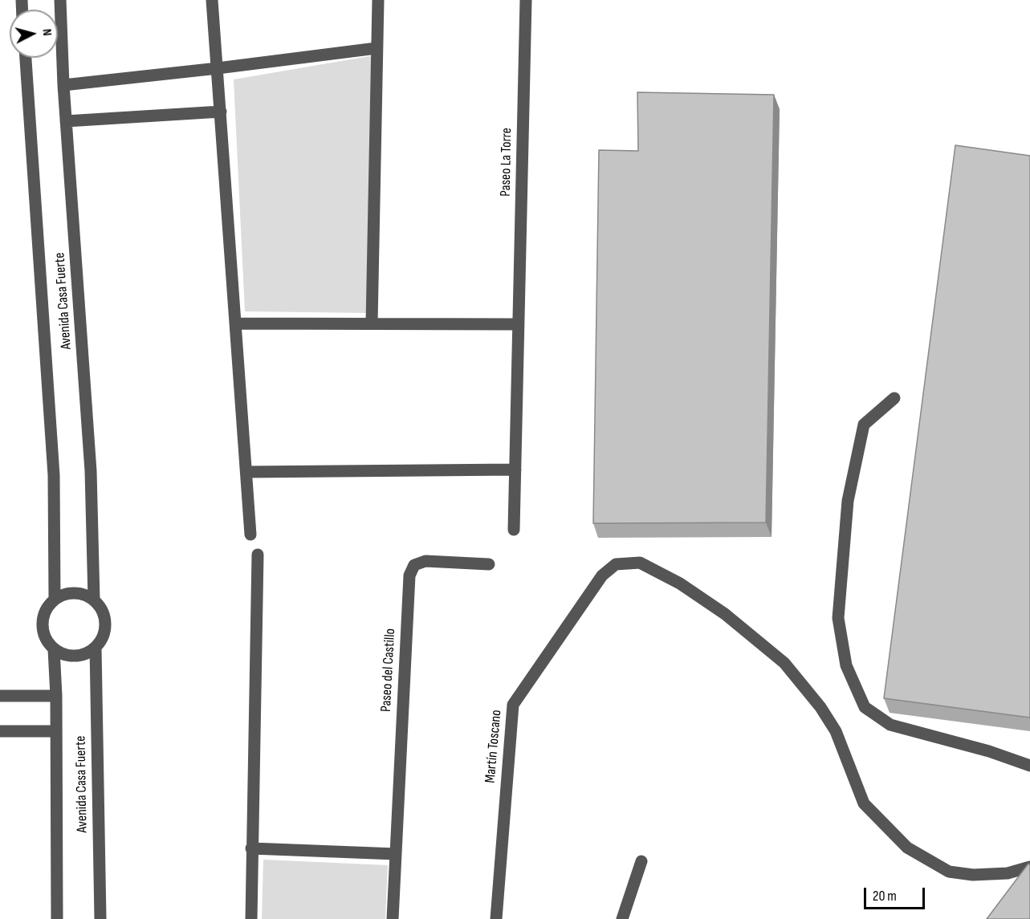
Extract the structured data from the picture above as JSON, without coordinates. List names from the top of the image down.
{
  "streets": {
    "street": [
      "Paseo La Torre",
      "Avenida Casa Fuerte",
      "Paseo del Castillo",
      "Martín Toscano"
    ]
  },
  "scale_bar": "20 m",
  "north": "right"
}
